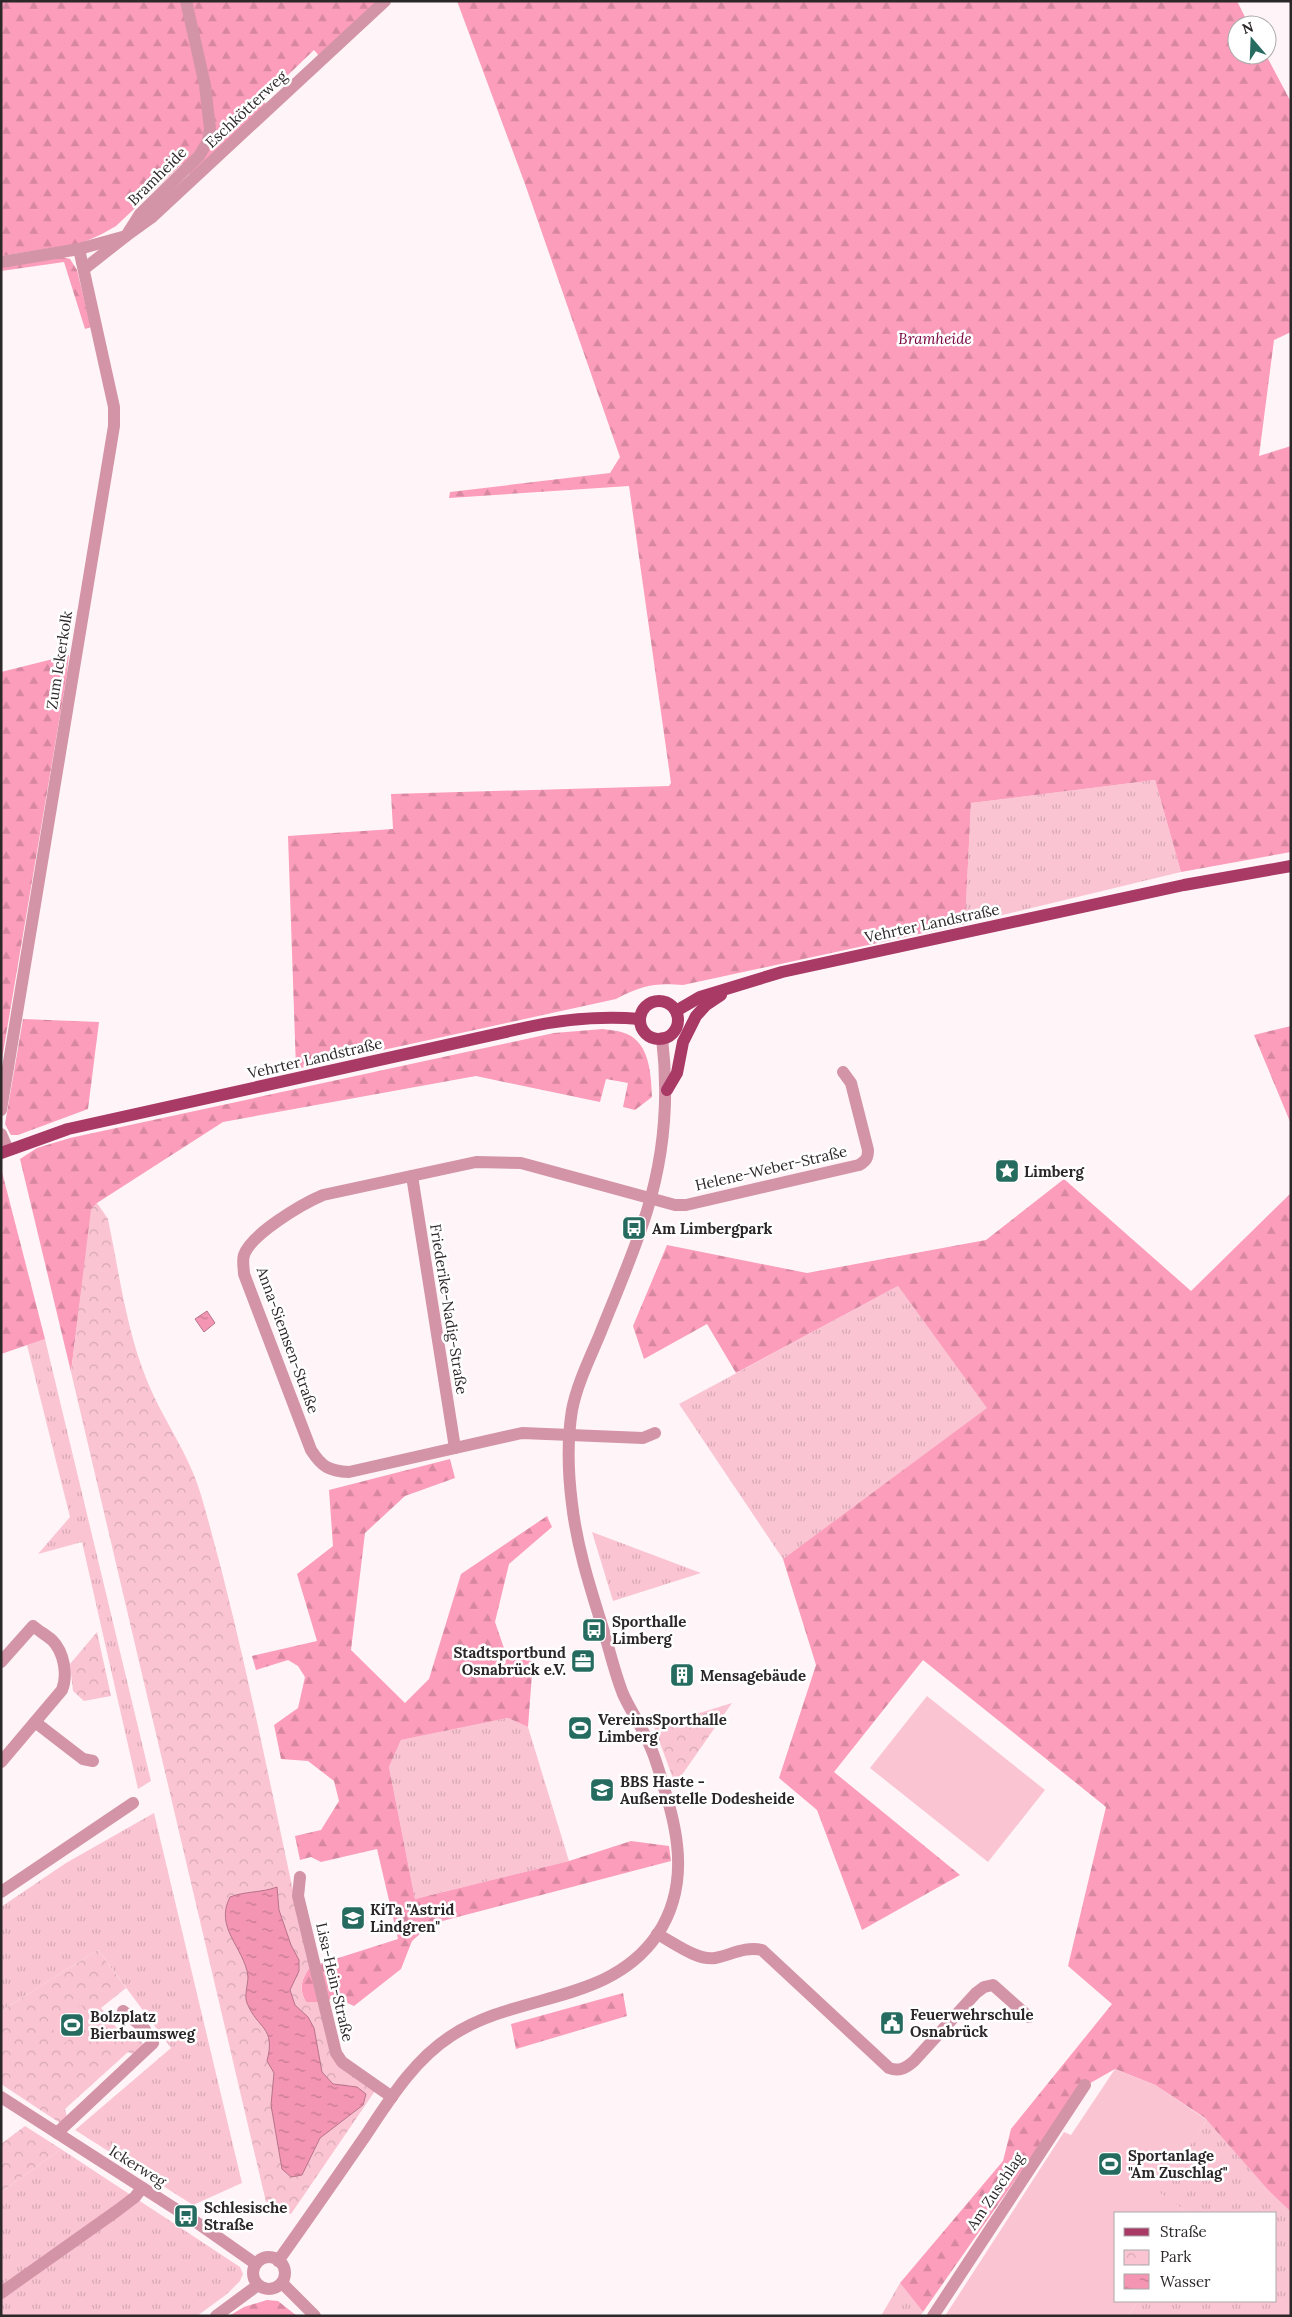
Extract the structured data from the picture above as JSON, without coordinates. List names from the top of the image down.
{
  "streets": {
    "main road": ["Vehrter Landstraße"],
    "street": [
      "Eschkötterweg",
      "Bramheide",
      "Zum Ickerkolk",
      "Helene-Weber-Straße",
      "Friederike-Nadig-Straße",
      "Anna-Siemsen-Straße",
      "Lisa-Hein-Straße",
      "Ickerweg",
      "Am Zuschlag"
    ]
  },
  "crossings": [
    ["Eschkötterweg", "Bramheide"],
    ["Helene-Weber-Straße", "Anna-Siemsen-Straße"],
    ["Friederike-Nadig-Straße", "Anna-Siemsen-Straße"]
  ],
  "parks": ["Bramheide"],
  "places": {
    "place": ["Limberg"],
    "bus stop": ["Am Limbergpark", "Sporthalle Limberg", "Schlesische Straße"],
    "office": ["Stadtsportbund Osnabrück e.V."],
    "building": ["Mensagebäude"],
    "sports": ["VereinsSporthalle Limberg", "Bolzplatz Bierbaumsweg", "Sportanlage \"Am Zuschlag\""],
    "school or university": ["BBS Haste - Außenstelle Dodesheide", "KiTa \"Astrid Lindgren\""],
    "public building": ["Feuerwehrschule Osnabrück"]
  },
  "legend": ["Straße", "Park", "Wasser"],
  "north": "top"
}
